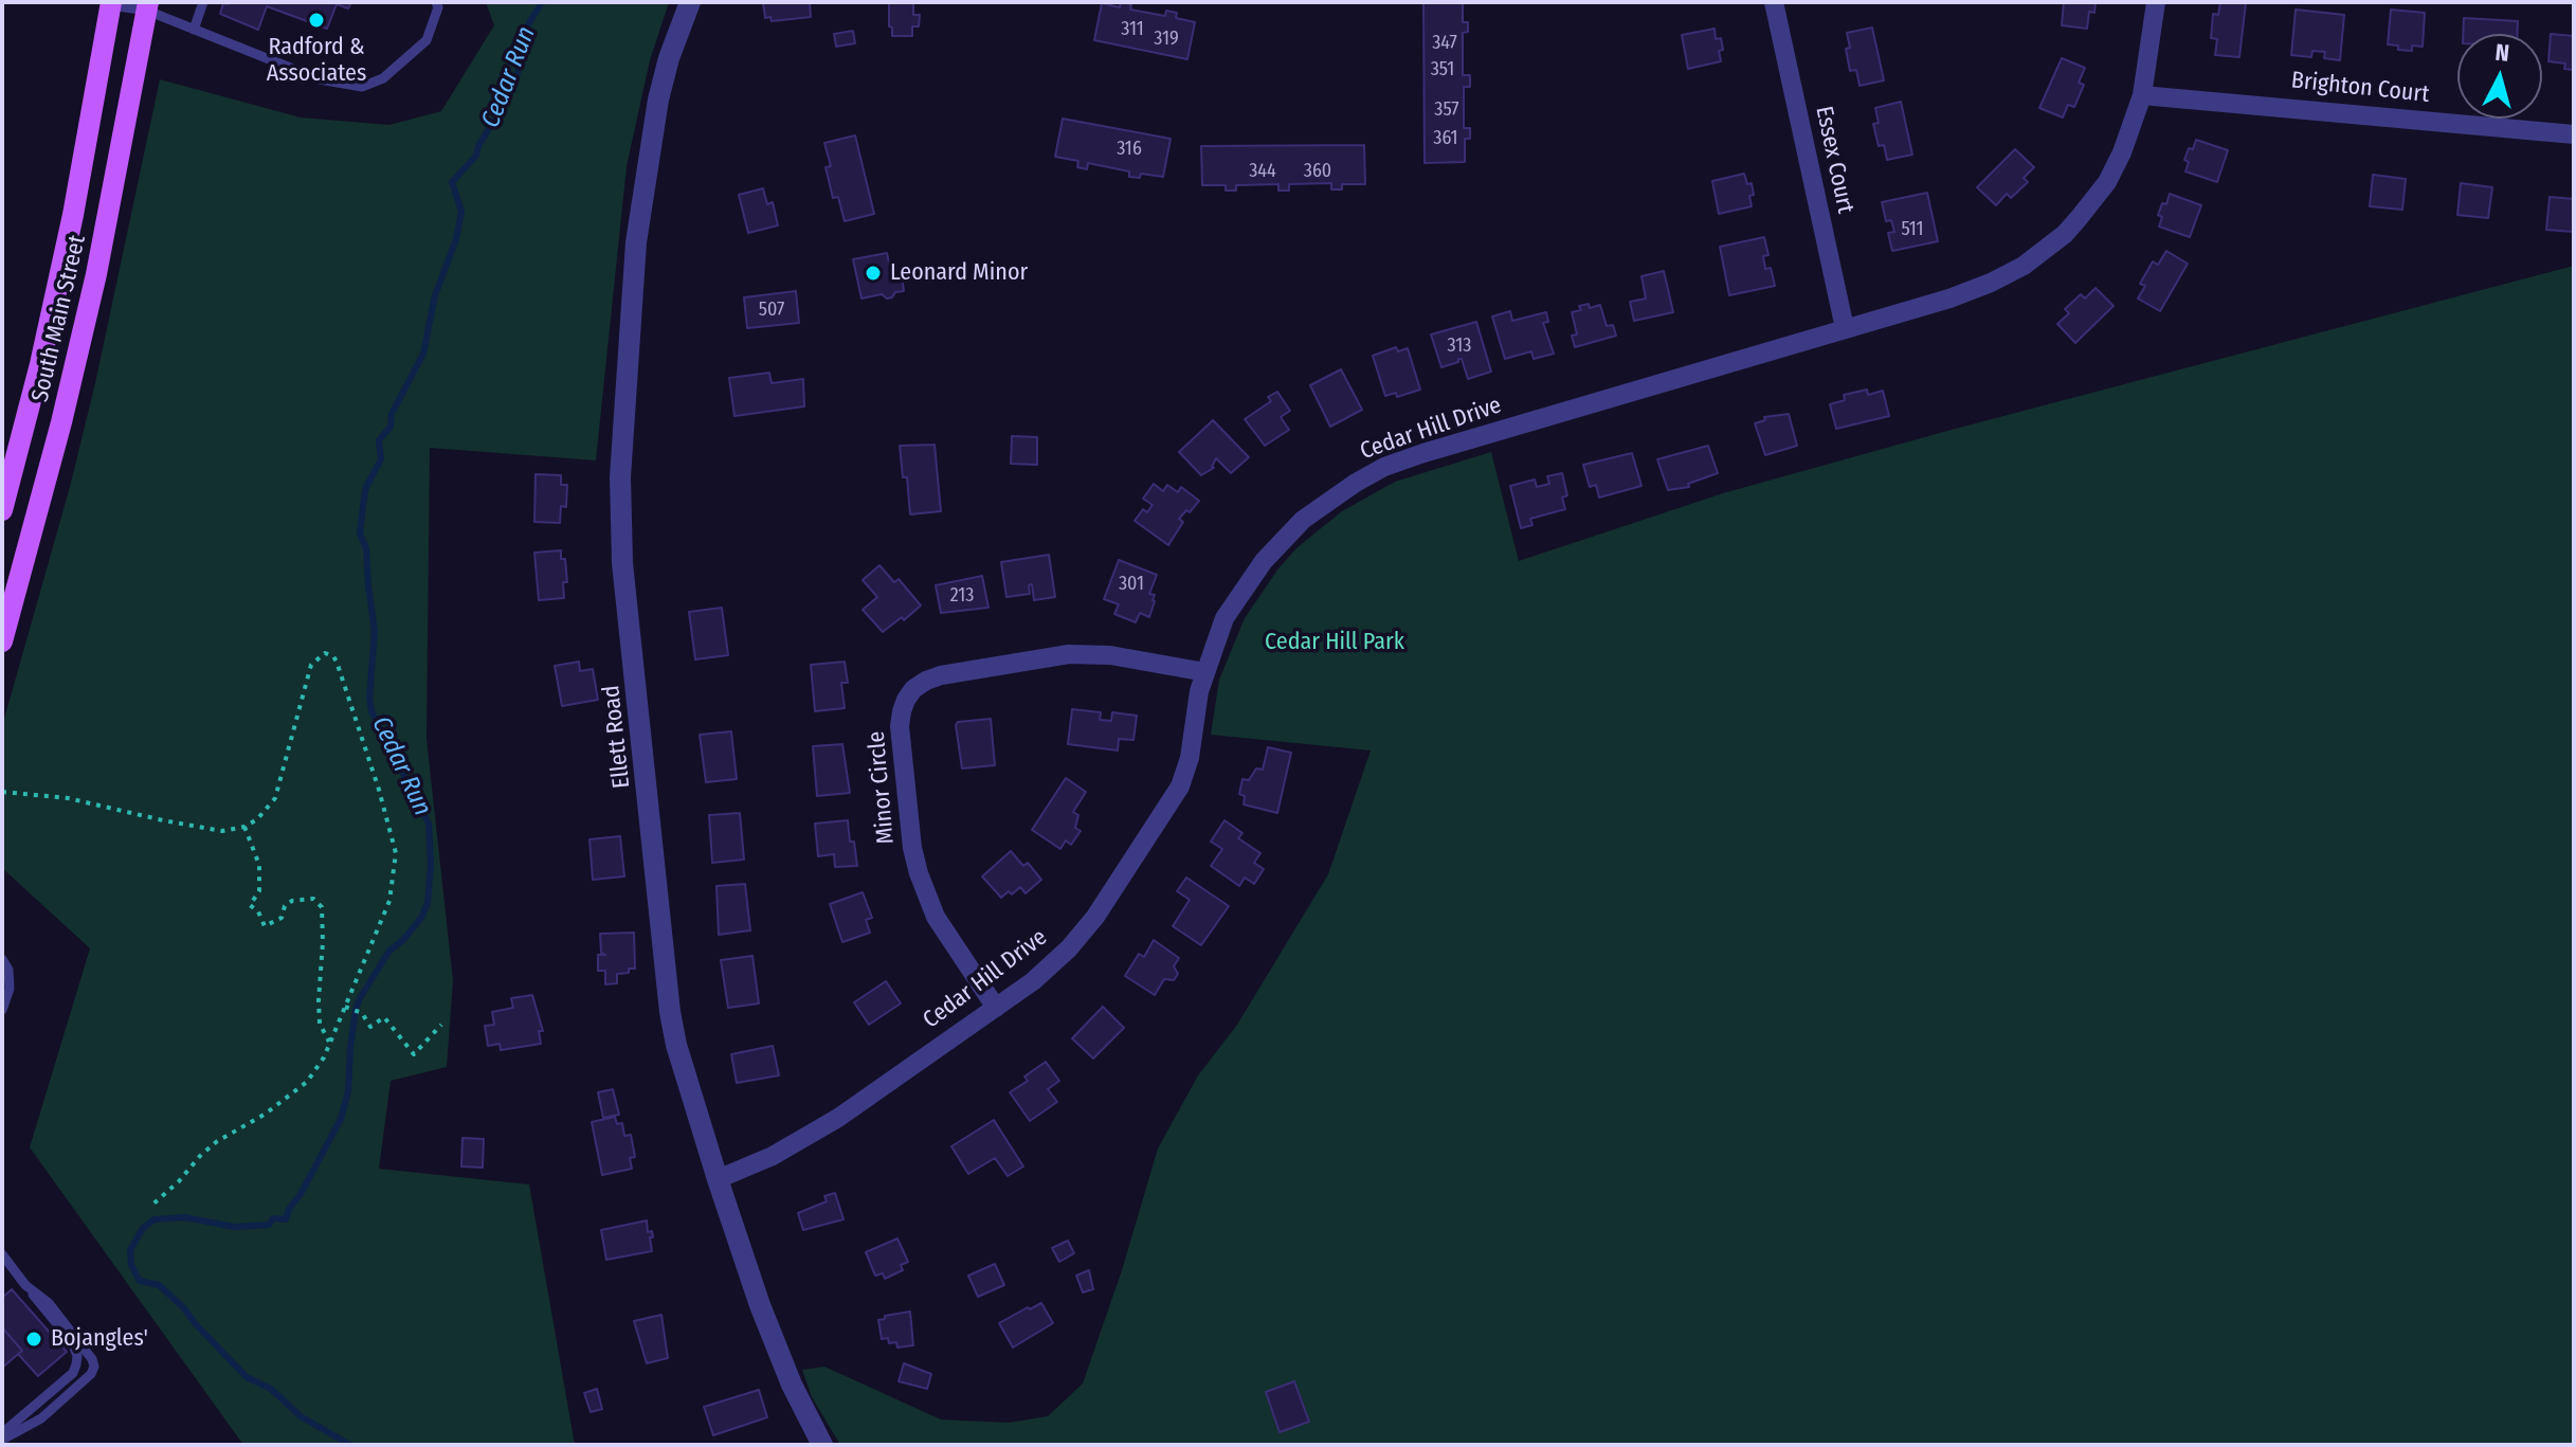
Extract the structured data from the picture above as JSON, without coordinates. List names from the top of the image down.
{
  "streets": {
    "main road": ["South Main Street"],
    "street": [
      "Brighton Court",
      "Essex Court",
      "Cedar Hill Drive",
      "Ellett Road",
      "Minor Circle"
    ]
  },
  "crossings": [
    ["Brighton Court", "Cedar Hill Drive"],
    ["Essex Court", "Cedar Hill Drive"],
    ["Cedar Hill Drive", "Ellett Road"],
    ["Cedar Hill Drive", "Minor Circle"]
  ],
  "water": ["Cedar Run"],
  "parks": ["Cedar Hill Park"],
  "places": ["Radford & Associates", "Leonard Minor", "Bojangles'"],
  "house_numbers": [
    "311",
    "319",
    "347",
    "351",
    "357",
    "361",
    "316",
    "344",
    "360",
    "511",
    "507",
    "313",
    "301",
    "213"
  ],
  "north": "top"
}
